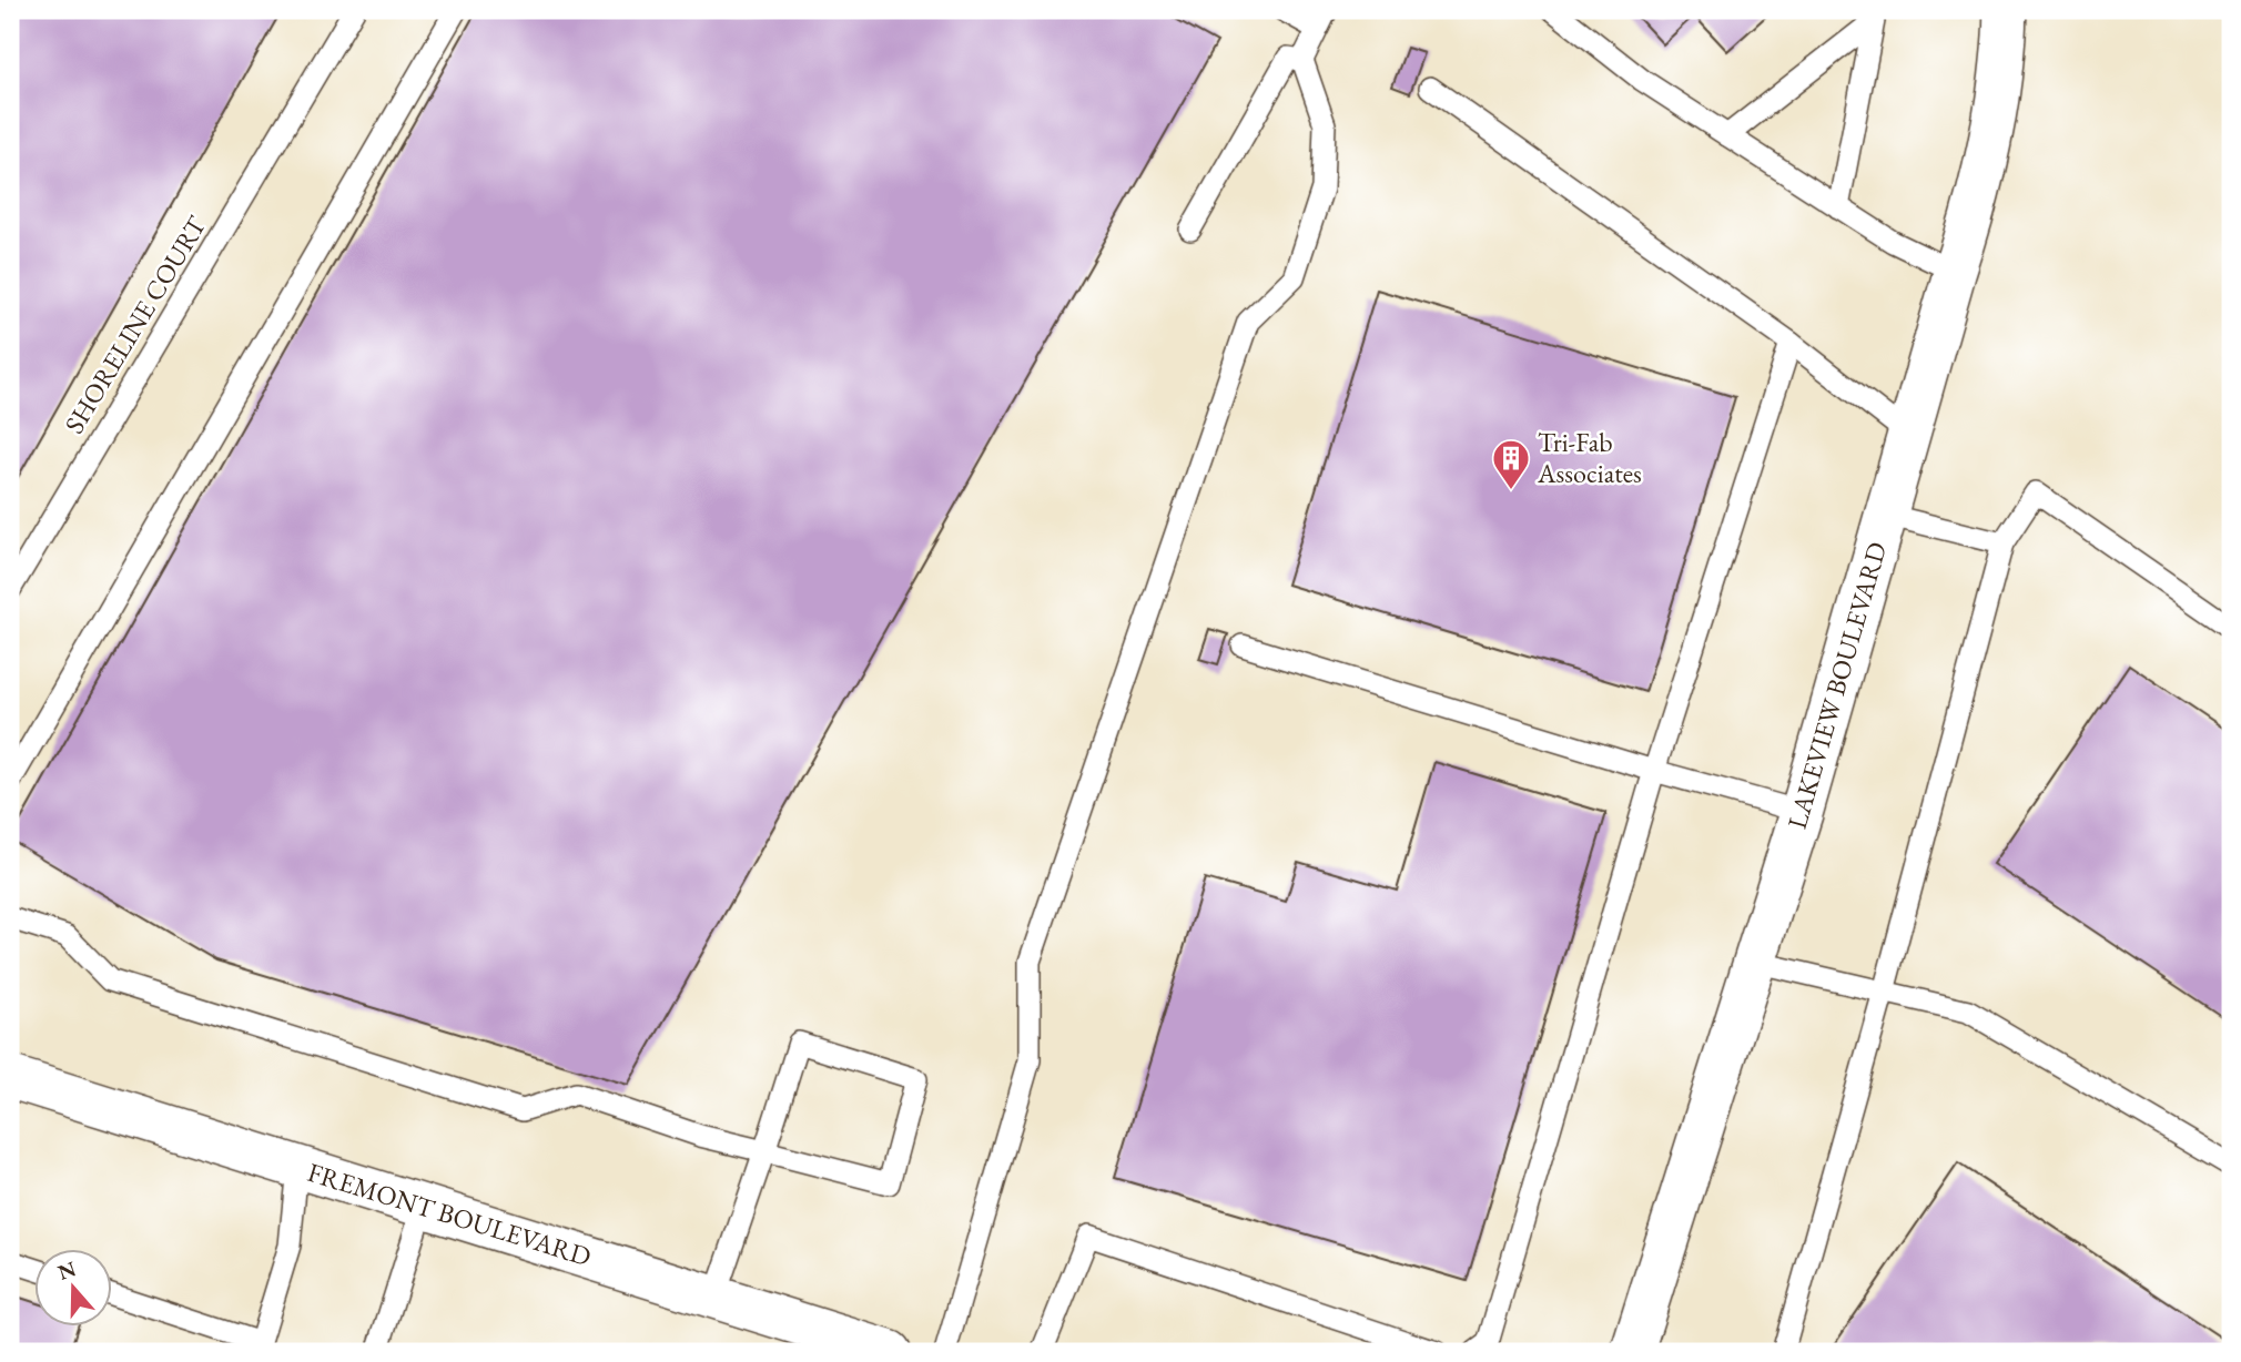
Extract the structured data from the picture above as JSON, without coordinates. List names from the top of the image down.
{
  "streets": {
    "street": ["LAKEVIEW BOULEVARD", "FREMONT BOULEVARD"],
    "lane": ["SHORELINE COURT"]
  },
  "places": {
    "building": ["Tri-Fab Associates"]
  },
  "north": "top"
}
